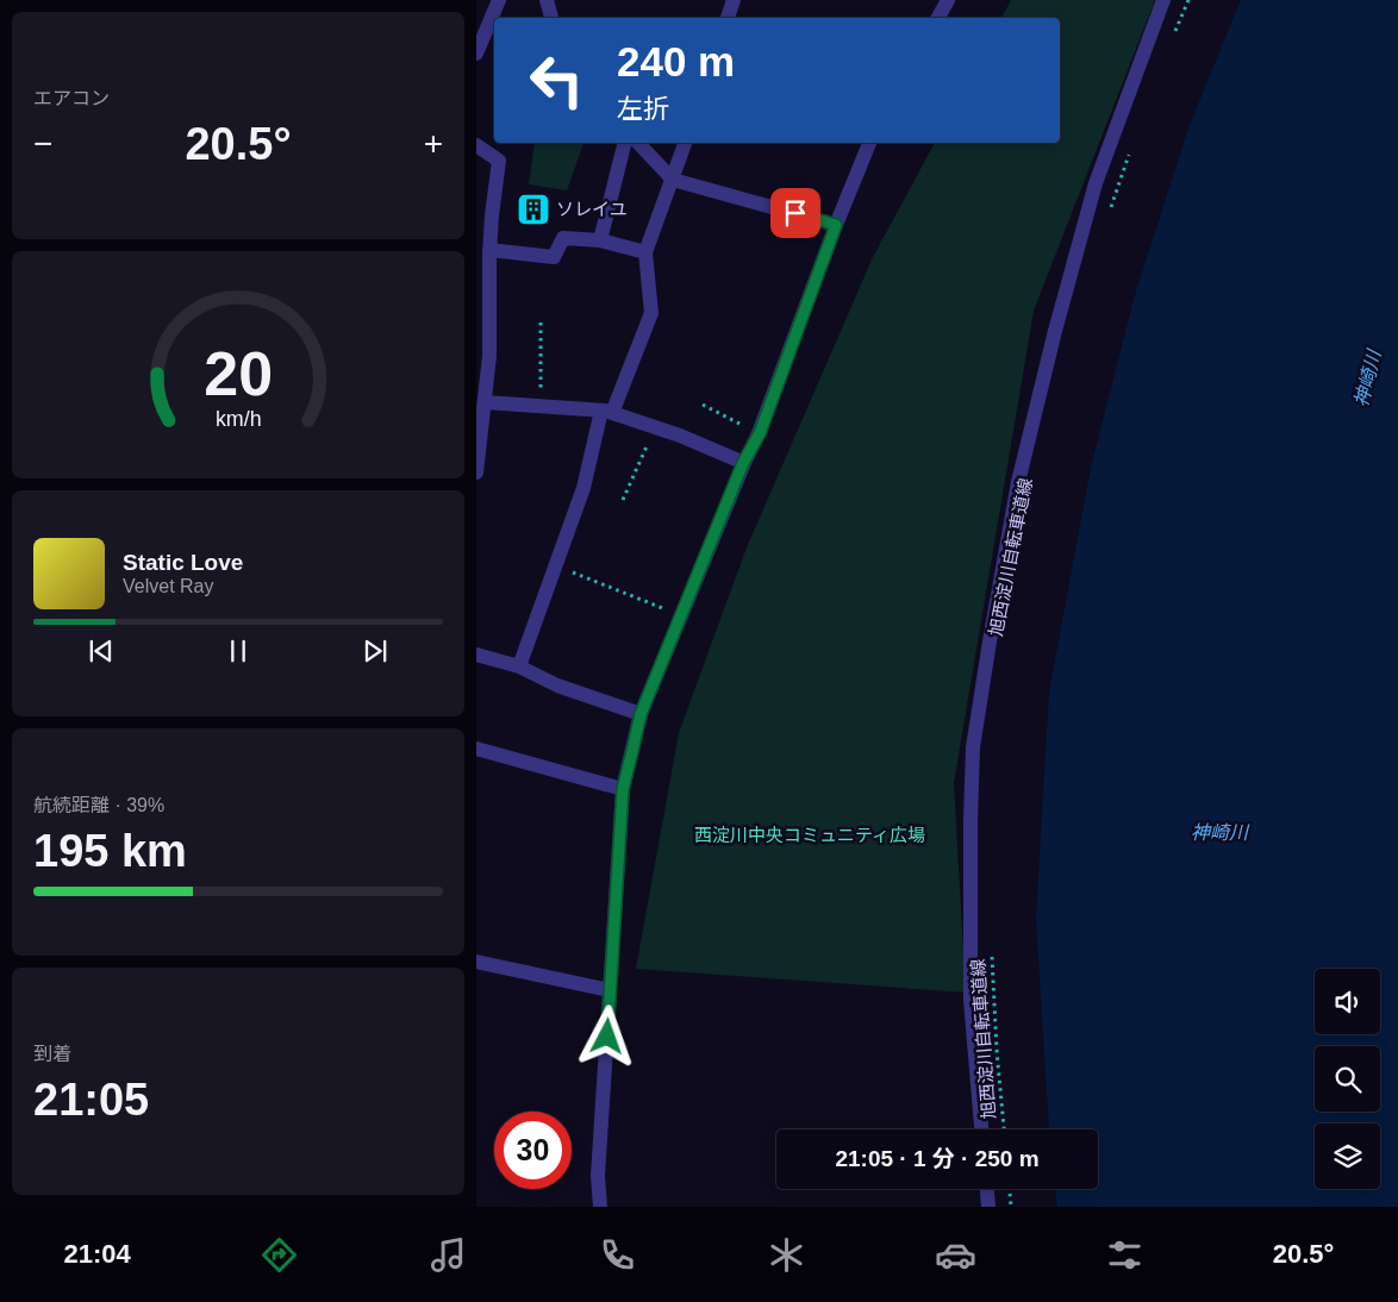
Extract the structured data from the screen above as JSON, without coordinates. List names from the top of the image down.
{
  "streets": {
    "path": ["旭西淀川自転車道線"]
  },
  "water": ["神崎川"],
  "parks": ["西淀川中央コミュニティ広場"],
  "places": {
    "building": ["ソレイユ"]
  },
  "page": {
    "tile": [
      "エアコン",
      ["航続距離 · 39%", "195 km"],
      ["到着", "21:05"]
    ],
    "turn": ["240 m", "左折"],
    "heat": ["−", "20.5°", "+"],
    "song": ["Static Love", "Velvet Ray"],
    "limit": "30",
    "trip": "21:05 · 1 分 · 250 m",
    "tabs": ["21:04", "20.5°"],
    "gauge": ["20", "km/h"]
  }
}
